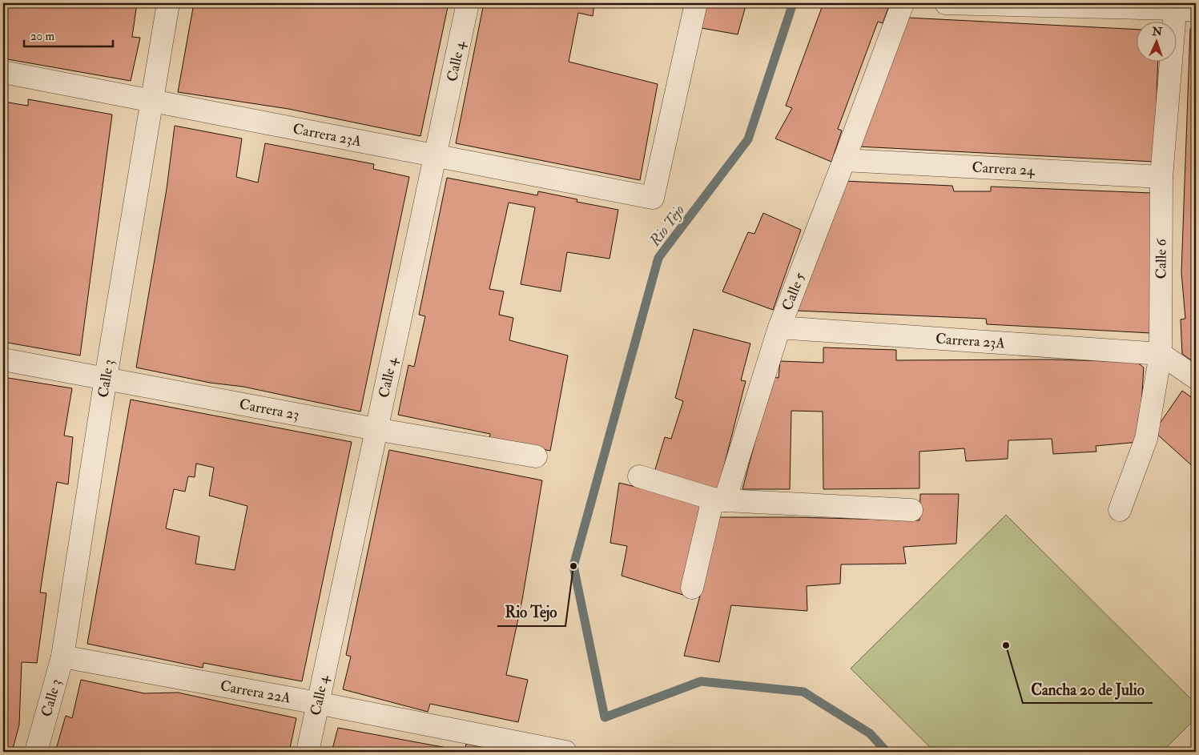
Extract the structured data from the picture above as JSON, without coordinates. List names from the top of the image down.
{
  "streets": {
    "street": [
      "Calle 4",
      "Carrera 23A",
      "Carrera 24",
      "Calle 6",
      "Calle 5",
      "Calle 3",
      "Carrera 23",
      "Carrera 22A"
    ]
  },
  "crossings": [
    ["Calle 4", "Carrera 23A"],
    ["Calle 4", "Carrera 23"],
    ["Calle 4", "Carrera 22A"],
    ["Carrera 23A", "Calle 6"],
    ["Carrera 23A", "Calle 5"],
    ["Carrera 23A", "Calle 3"],
    ["Carrera 24", "Calle 6"],
    ["Carrera 24", "Calle 5"],
    ["Calle 3", "Carrera 23"],
    ["Calle 3", "Carrera 22A"]
  ],
  "water": ["Rio Tejo"],
  "places": ["Rio Tejo", "Cancha 20 de Julio"],
  "scale_bar": "20 m",
  "north": "top"
}
